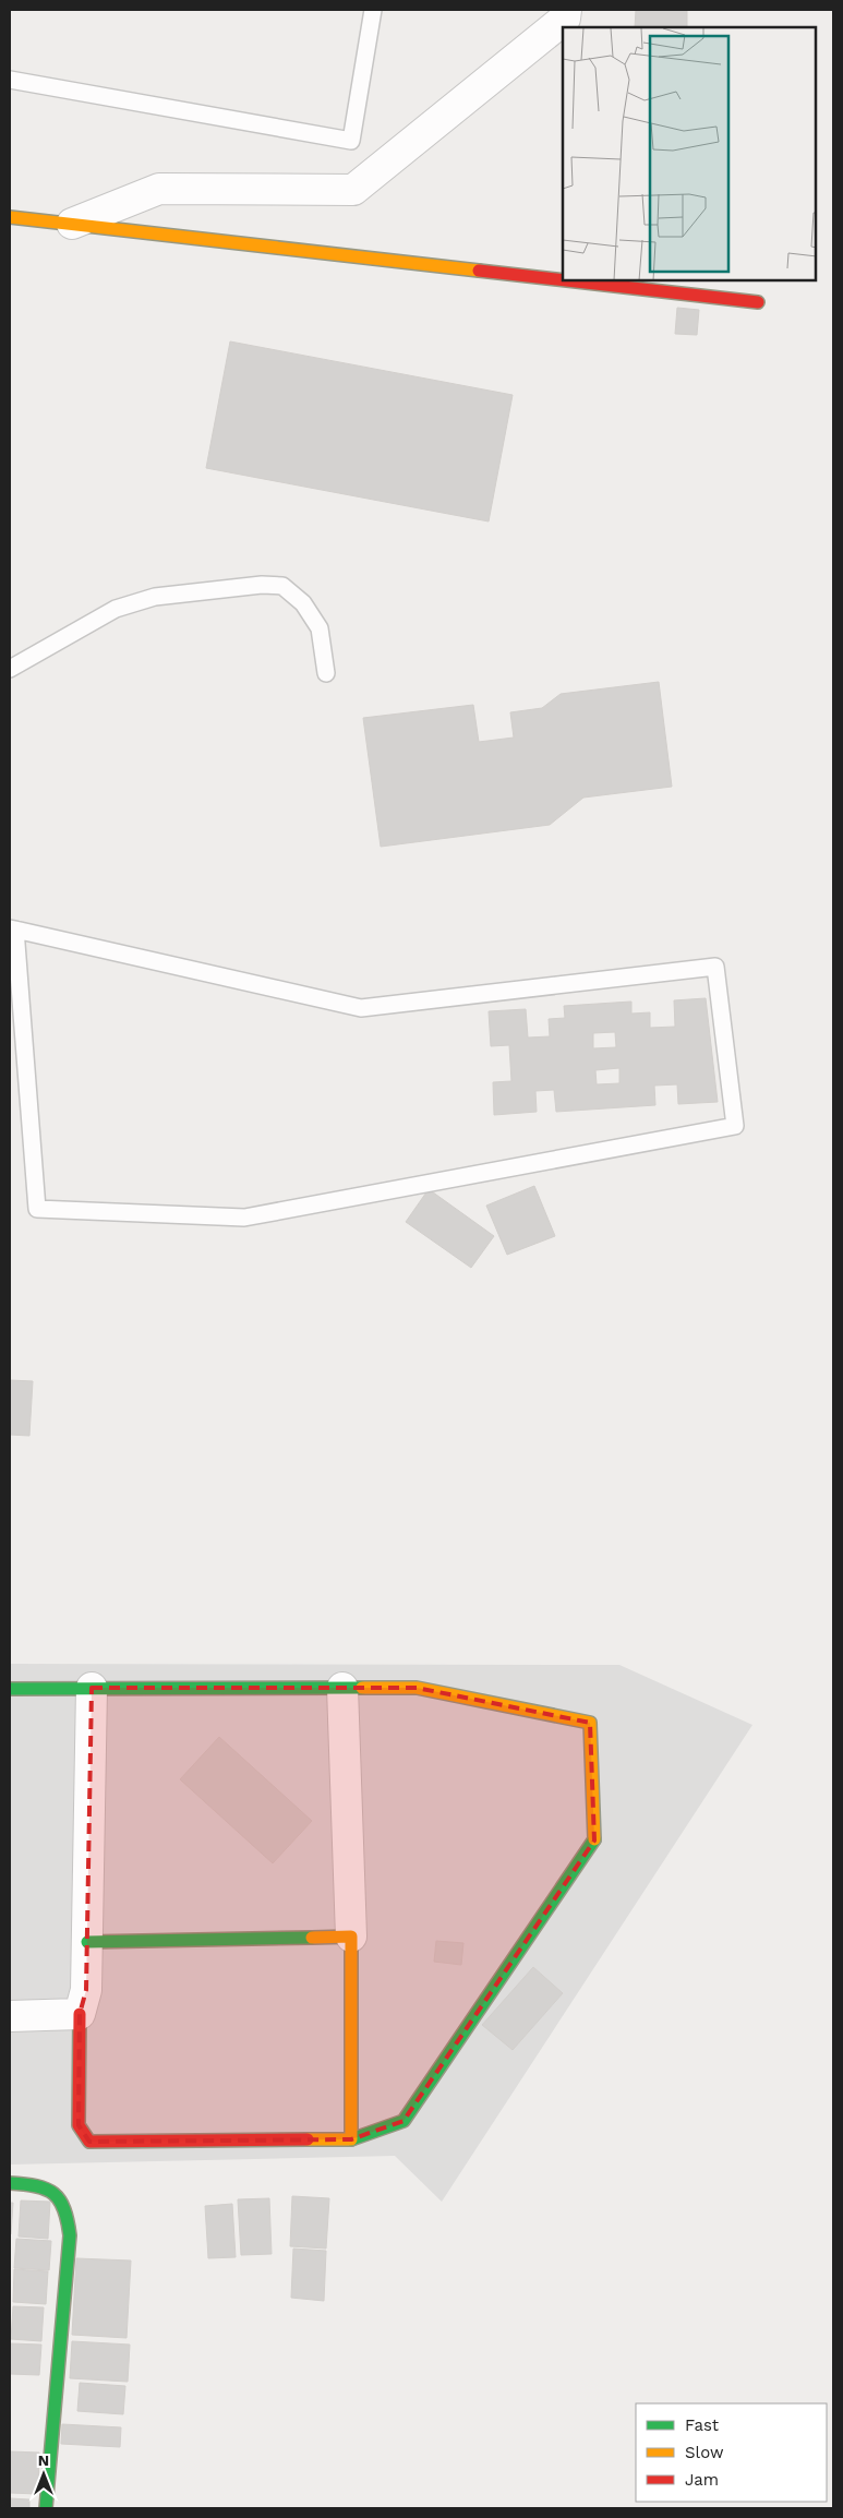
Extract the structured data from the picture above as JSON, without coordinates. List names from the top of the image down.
{
  "legend": ["Fast", "Slow", "Jam"],
  "north": "top"
}
